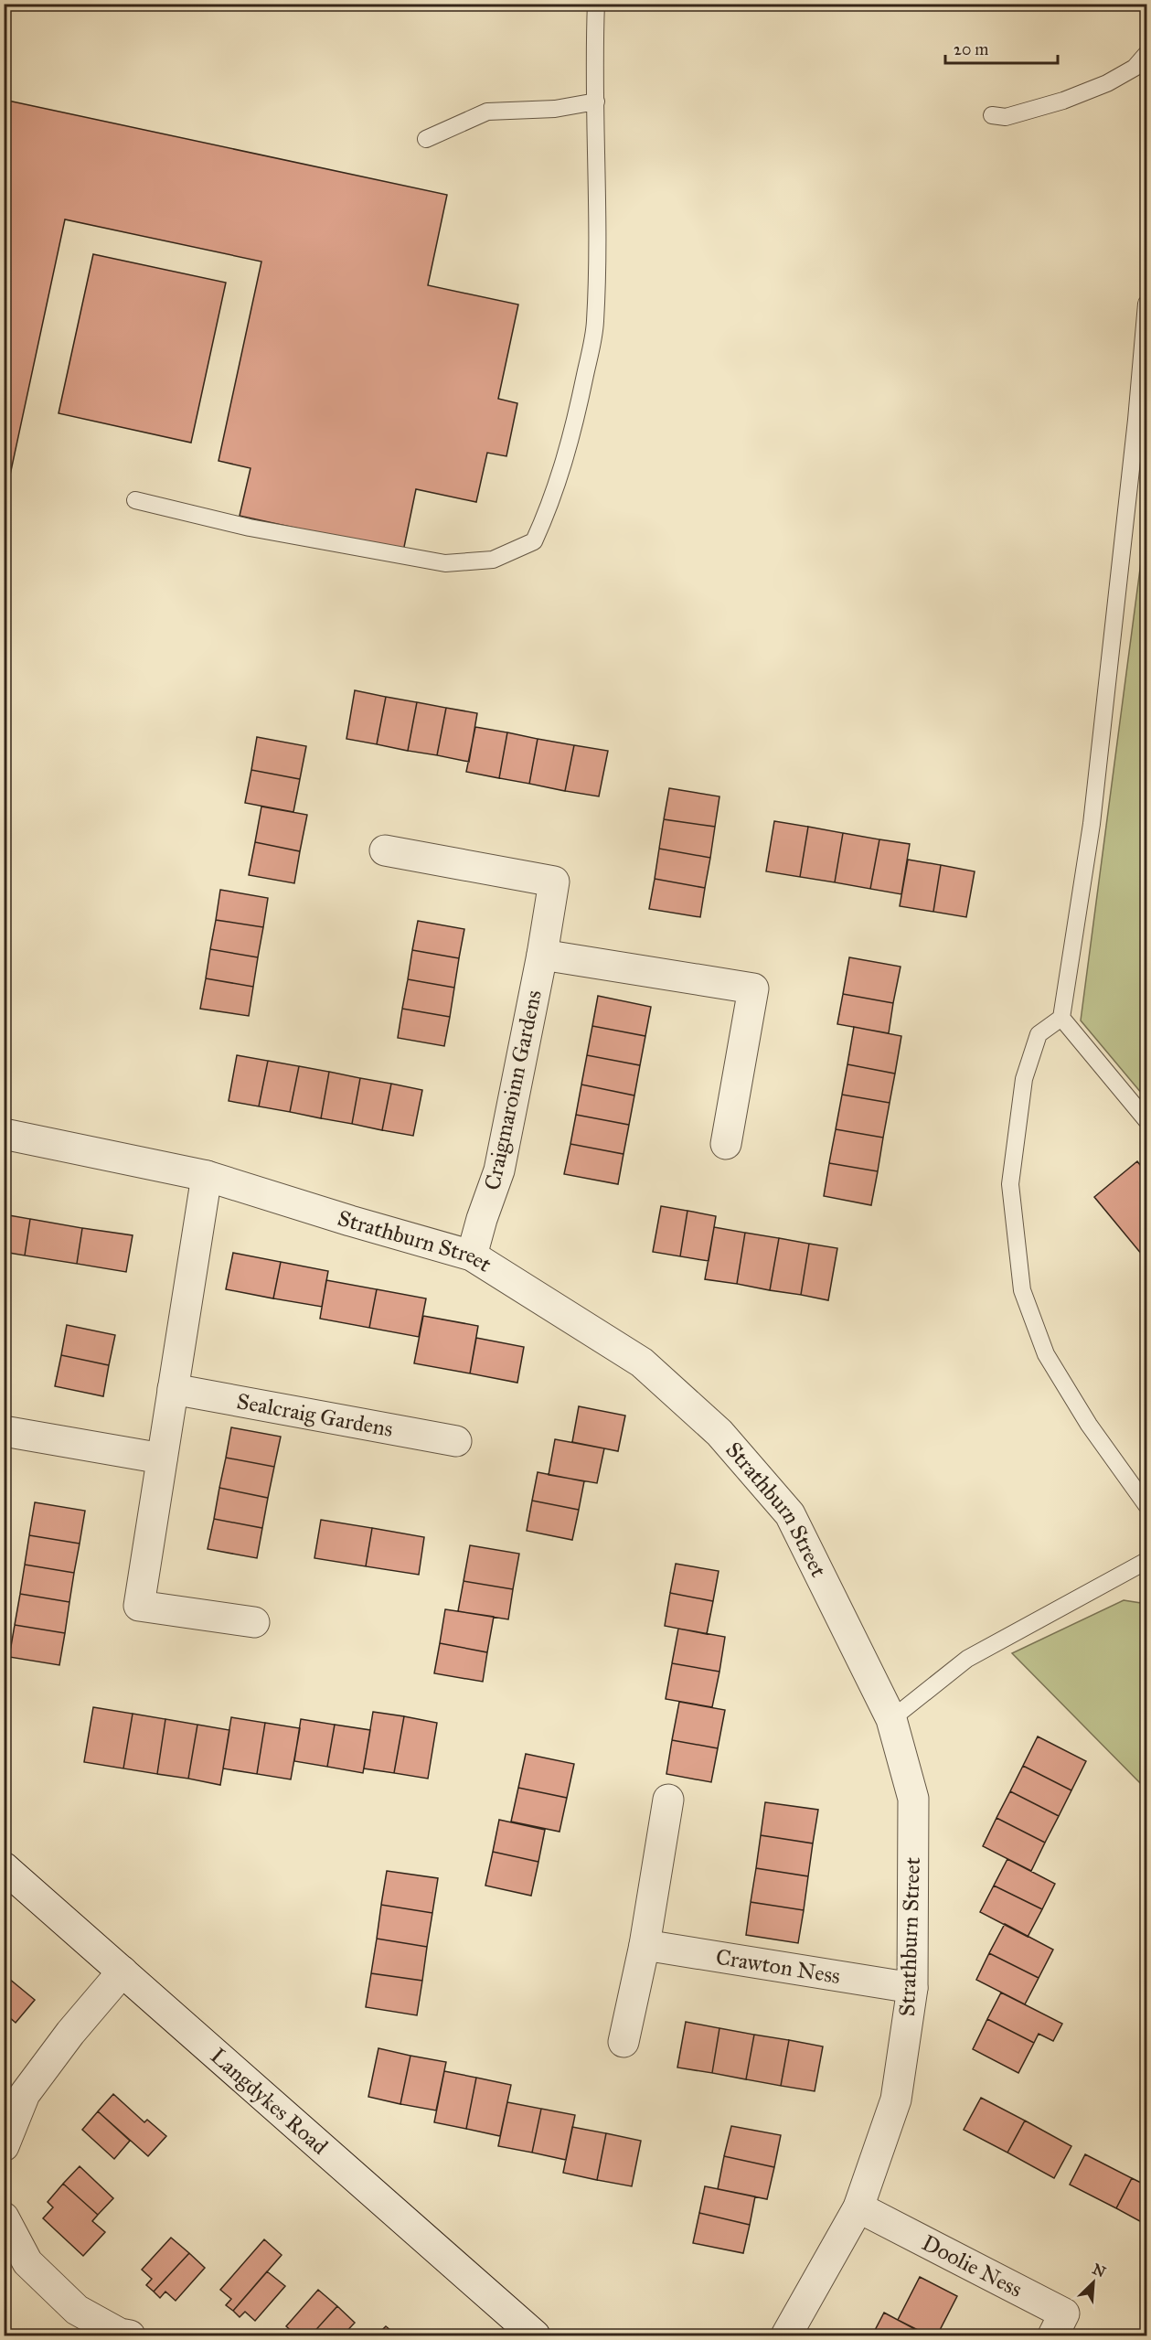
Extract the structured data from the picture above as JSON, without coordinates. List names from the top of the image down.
{
  "streets": {
    "street": [
      "Craigmaroinn Gardens",
      "Strathburn Street",
      "Sealcraig Gardens",
      "Crawton Ness",
      "Langdykes Road",
      "Doolie Ness"
    ]
  },
  "crossings": [
    ["Craigmaroinn Gardens", "Strathburn Street"],
    ["Strathburn Street", "Crawton Ness"],
    ["Strathburn Street", "Doolie Ness"]
  ],
  "scale_bar": "20 m",
  "north": "top right"
}
